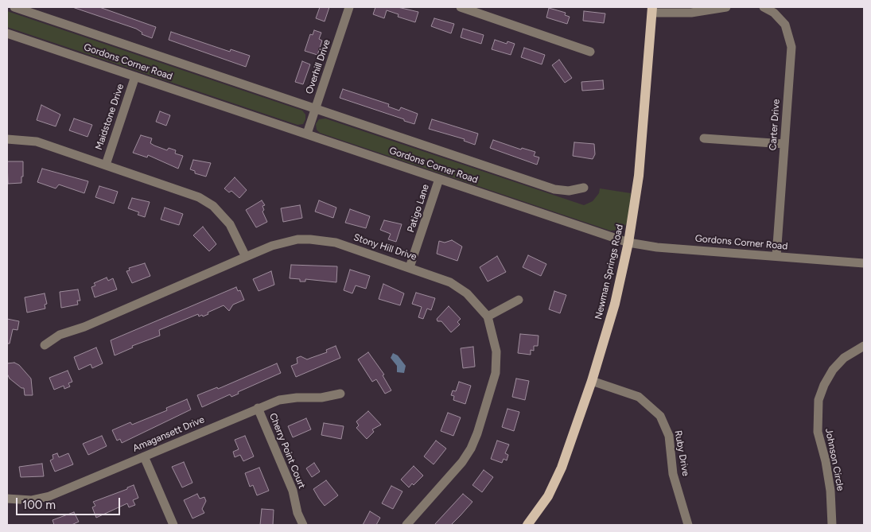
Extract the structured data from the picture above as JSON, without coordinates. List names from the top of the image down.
{
  "streets": {
    "main road": ["Newman Springs Road"],
    "street": [
      "Gordons Corner Road",
      "Overhill Drive",
      "Maidstone Drive",
      "Carter Drive",
      "Patigo Lane",
      "Stony Hill Drive",
      "Amagansett Drive",
      "Cherry Point Court",
      "Ruby Drive",
      "Johnson Circle"
    ]
  },
  "crossings": [
    ["Gordons Corner Road", "Overhill Drive"],
    ["Gordons Corner Road", "Maidstone Drive"],
    ["Gordons Corner Road", "Carter Drive"],
    ["Gordons Corner Road", "Patigo Lane"],
    ["Gordons Corner Road", "Newman Springs Road"],
    ["Patigo Lane", "Stony Hill Drive"],
    ["Newman Springs Road", "Ruby Drive"],
    ["Amagansett Drive", "Cherry Point Court"]
  ],
  "scale_bar": "100 m"
}
